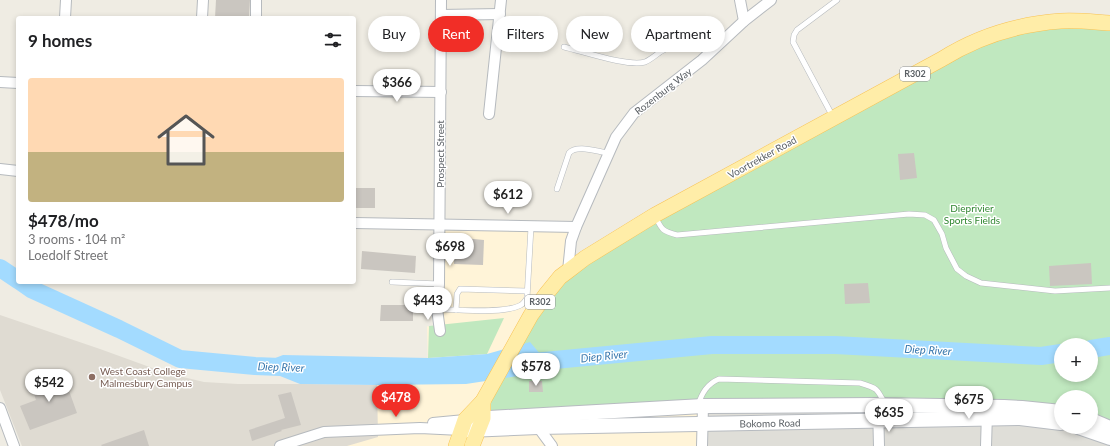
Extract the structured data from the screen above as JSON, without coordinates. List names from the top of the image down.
{
  "streets": {
    "main road": ["R302", "Voortrekker Road", "Bokomo Road"],
    "street": ["Rozenburg Way", "Prospect Street"]
  },
  "crossings": [
    ["Rozenburg Way", "Voortrekker Road"],
    ["Voortrekker Road", "Bokomo Road"]
  ],
  "water": ["Diep River"],
  "parks": ["Dieprivier Sports Fields"],
  "places": ["West Coast College Malmesbury Campus"],
  "page": {
    "chip": [
      "Buy",
      "Rent",
      "Filters",
      "New",
      "Apartment"
    ],
    "heading": "9 homes",
    "list": [
      {
        "name": "$478/mo",
        "note": "3 rooms · 104 m² · Loedolf Street"
      }
    ],
    "price": [
      "$366",
      "$612",
      "$698",
      "$443",
      "$578",
      "$542",
      "$478",
      "$675",
      "$635"
    ],
    "map_buttons": ["+", "−"]
  }
}
